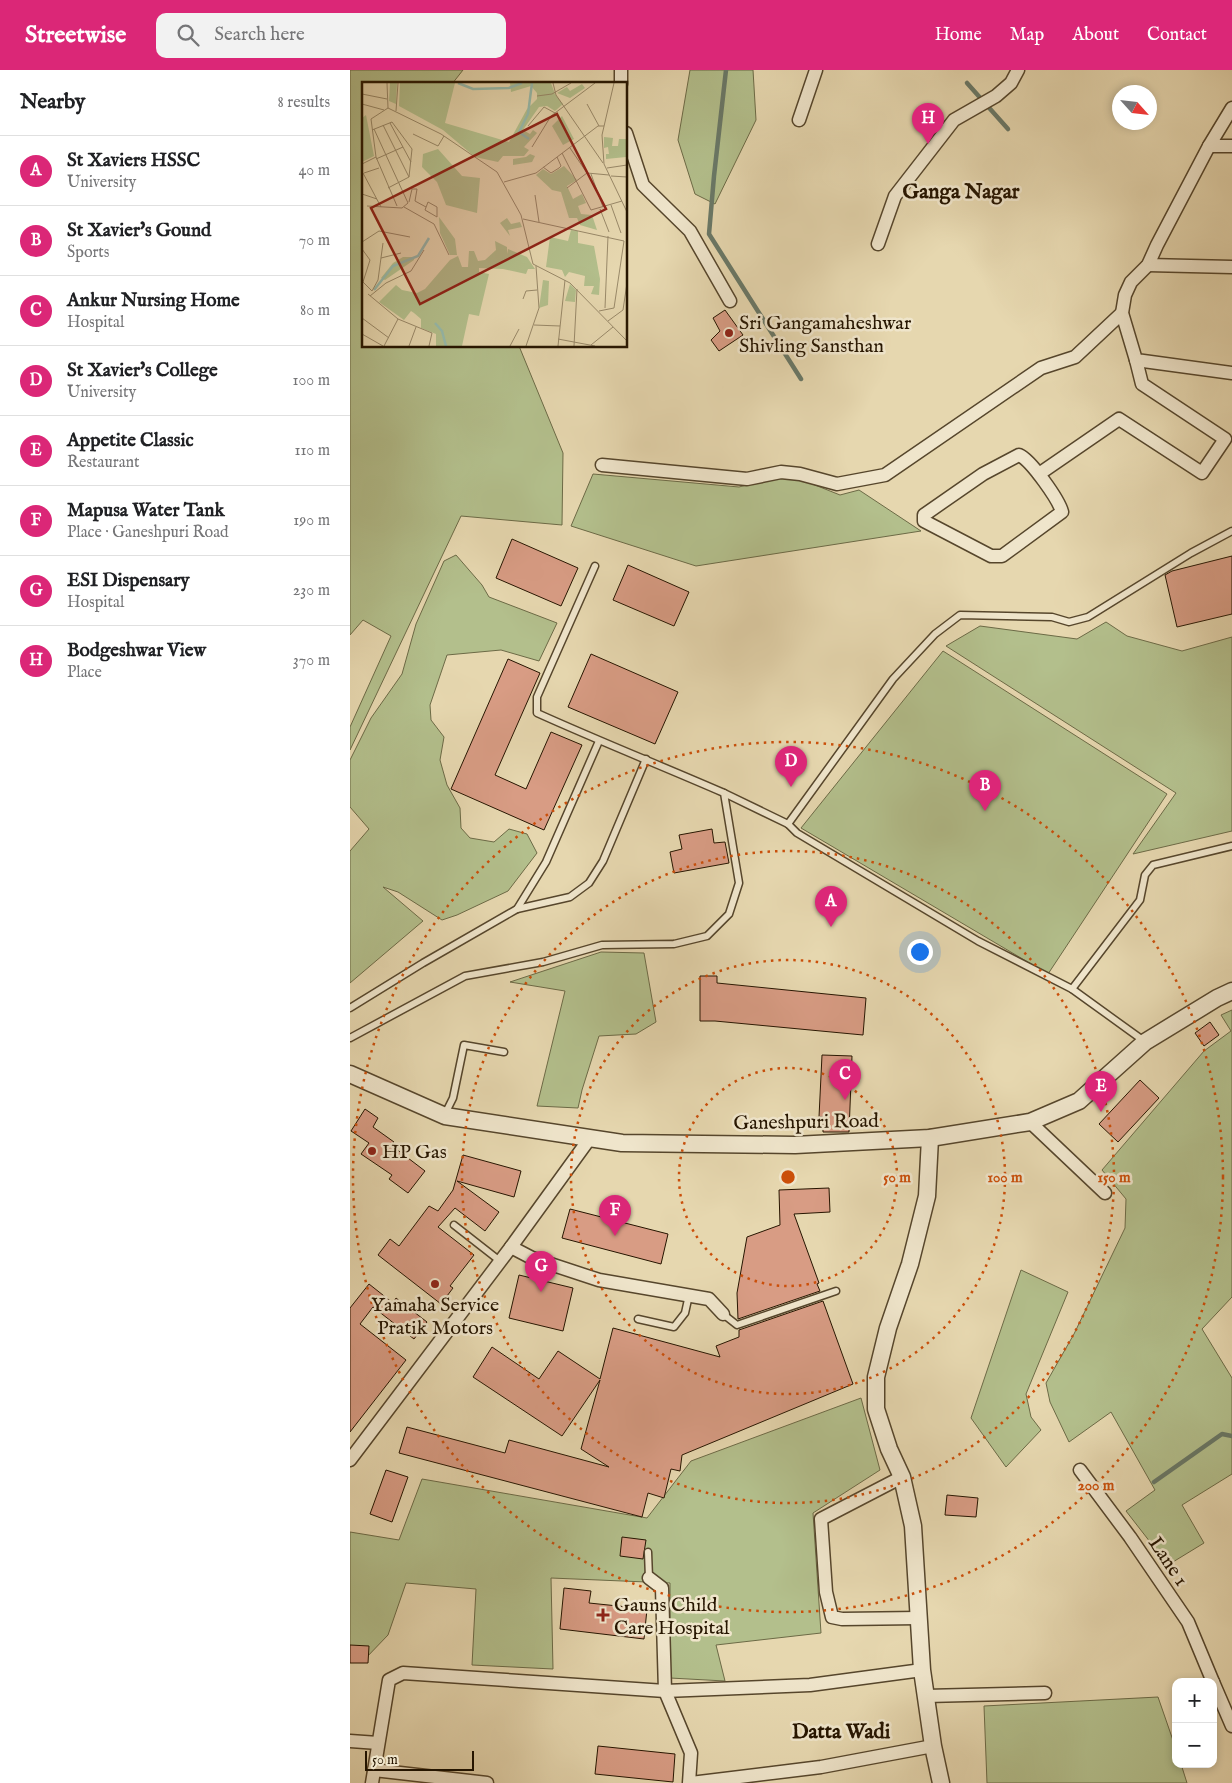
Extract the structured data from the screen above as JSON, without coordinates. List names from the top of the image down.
{
  "streets": {
    "street": ["Ganeshpuri Road", "Lane 1"]
  },
  "districts": ["Ganga Nagar", "Datta Wadi"],
  "places": {
    "other": ["Sri Gangamaheshwar Shivling Sansthan", "HP Gas", "Yamaha Service Pratik Motors"],
    "health": ["Gauns Child Care Hospital"]
  },
  "scale_bar": "50 m",
  "north": "bottom right",
  "page": {
    "header": "Streetwise",
    "search": "Search here",
    "nav": [
      "Home",
      "Map",
      "About",
      "Contact"
    ],
    "heading": ["Nearby", "8 results"],
    "pins": [
      "H",
      "D",
      "B",
      "A",
      "C",
      "E",
      "F",
      "G"
    ],
    "list": [
      {
        "mark": "A",
        "name": "St Xaviers HSSC",
        "note": "University",
        "value": "40 m"
      },
      {
        "mark": "B",
        "name": "St Xavier's Gound",
        "note": "Sports",
        "value": "70 m"
      },
      {
        "mark": "C",
        "name": "Ankur Nursing Home",
        "note": "Hospital",
        "value": "80 m"
      },
      {
        "mark": "D",
        "name": "St Xavier's College",
        "note": "University",
        "value": "100 m"
      },
      {
        "mark": "E",
        "name": "Appetite Classic",
        "note": "Restaurant",
        "value": "110 m"
      },
      {
        "mark": "F",
        "name": "Mapusa Water Tank",
        "note": "Place · Ganeshpuri Road",
        "value": "190 m"
      },
      {
        "mark": "G",
        "name": "ESI Dispensary",
        "note": "Hospital",
        "value": "230 m"
      },
      {
        "mark": "H",
        "name": "Bodgeshwar View",
        "note": "Place",
        "value": "370 m"
      }
    ],
    "map_buttons": ["+", "−"],
    "scale": "50 m"
  },
  "rings": [
    "50 m",
    "100 m",
    "150 m",
    "200 m"
  ]
}
